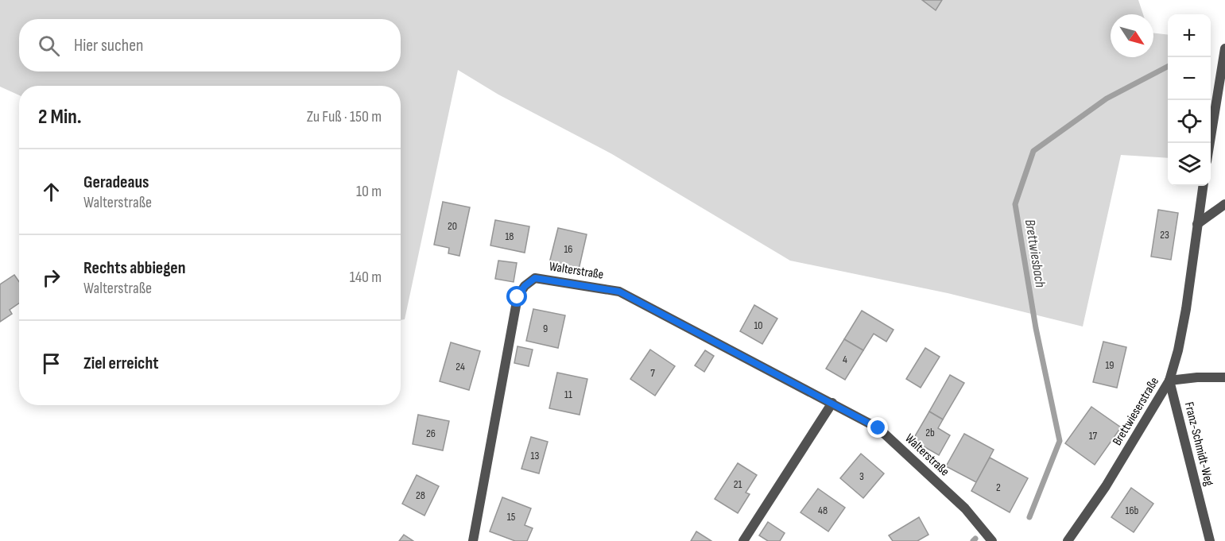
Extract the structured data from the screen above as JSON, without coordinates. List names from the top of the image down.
{
  "streets": {
    "street": ["Walterstraße", "Brettwieserstraße", "Franz-Schmidt-Weg"]
  },
  "crossings": [
    ["Brettwieserstraße", "Franz-Schmidt-Weg"]
  ],
  "water": ["Brettwiesbach"],
  "house_numbers": [
    "20",
    "23",
    "18",
    "16",
    "10",
    "9",
    "4",
    "19",
    "24",
    "7",
    "11",
    "2b",
    "26",
    "17",
    "13",
    "3",
    "21",
    "2",
    "28",
    "48",
    "16b",
    "15"
  ],
  "north": "bottom right",
  "page": {
    "map_buttons": ["+", "−"],
    "search": "Hier suchen",
    "heading": ["2 Min.", "Zu Fuß · 150 m"],
    "list": [
      ["Geradeaus", "Walterstraße", "10 m"],
      ["Rechts abbiegen", "Walterstraße", "140 m"],
      "Ziel erreicht"
    ]
  }
}
